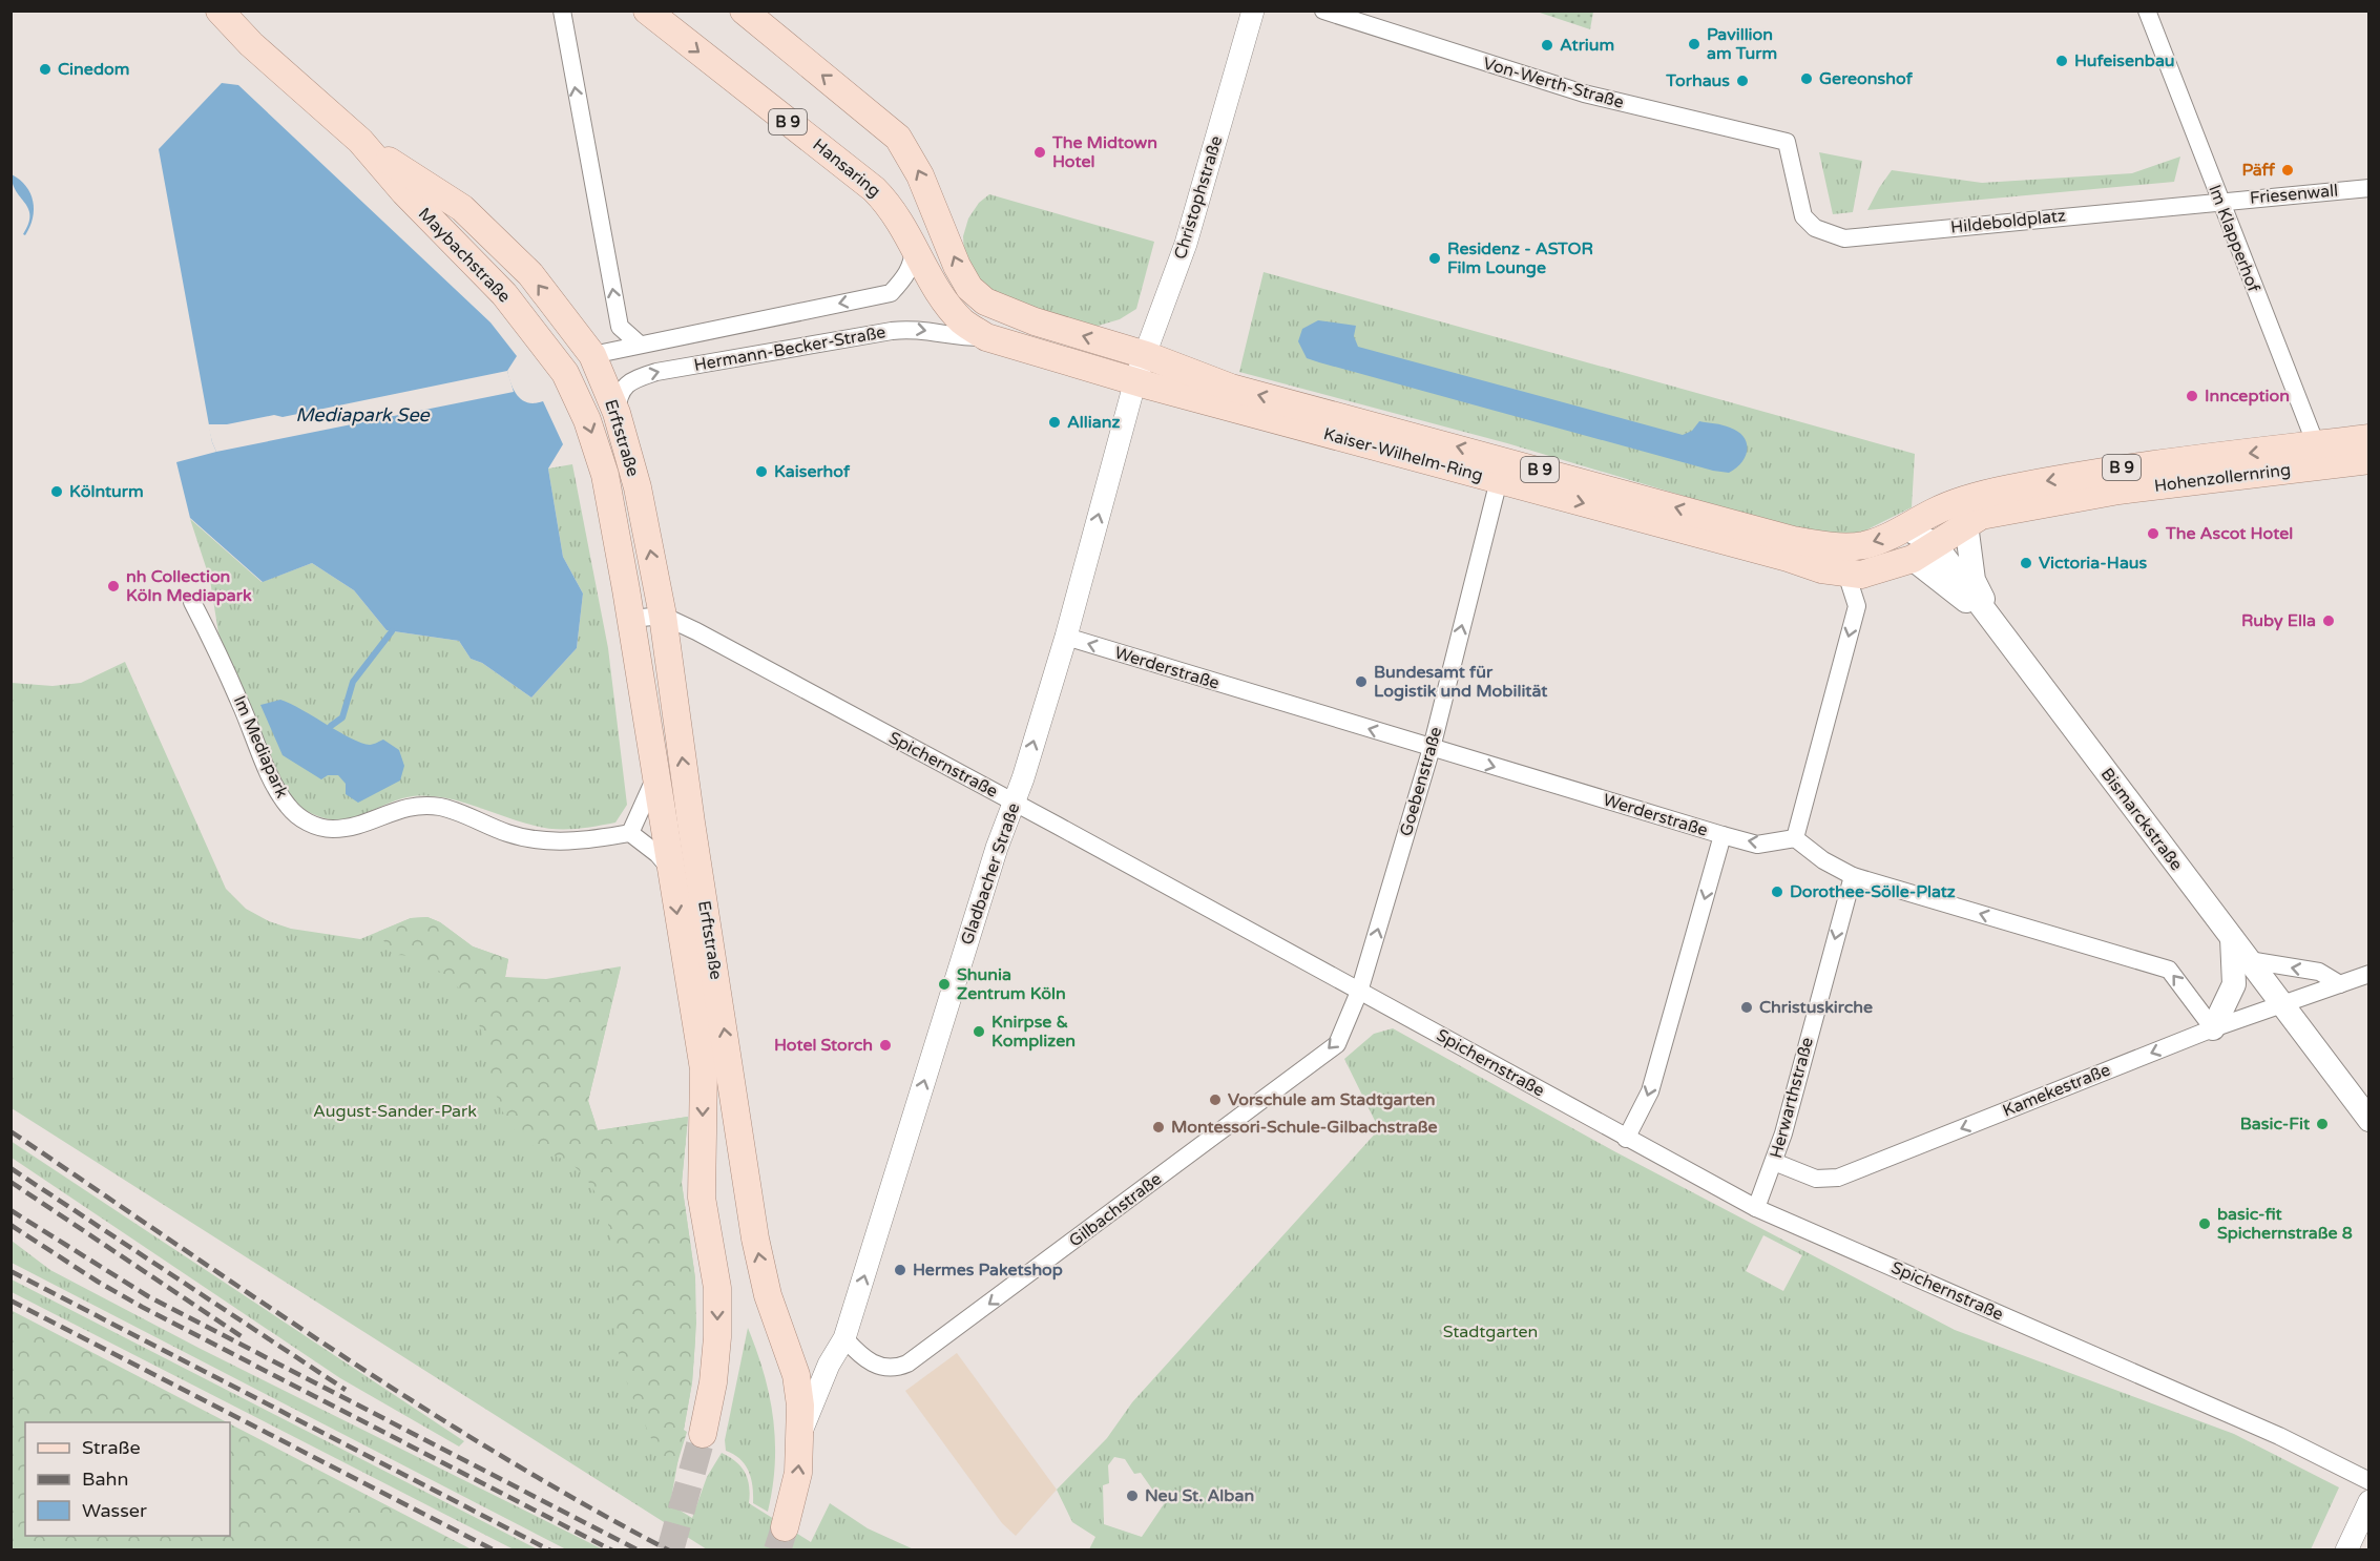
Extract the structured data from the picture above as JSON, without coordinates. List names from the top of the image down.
{
  "streets": {
    "main road": [
      "B 9",
      "Hansaring",
      "Maybachstraße",
      "Erftstraße",
      "Kaiser-Wilhelm-Ring",
      "Hohenzollernring",
      "Bismarckstraße"
    ],
    "street": [
      "Von-Werth-Straße",
      "Friesenwall",
      "Christophstraße",
      "Hildeboldplatz",
      "Im Klapperhof",
      "Hermann-Becker-Straße",
      "Werderstraße",
      "Im Mediapark",
      "Spichernstraße",
      "Goebenstraße",
      "Gladbacher Straße",
      "Kamekestraße",
      "Herwarthstraße",
      "Gilbachstraße"
    ]
  },
  "crossings": [
    ["Von-Werth-Straße", "Hildeboldplatz"],
    ["Hansaring", "Hermann-Becker-Straße"],
    ["Hansaring", "Kaiser-Wilhelm-Ring"],
    ["Friesenwall", "Hildeboldplatz"],
    ["Friesenwall", "Im Klapperhof"],
    ["Christophstraße", "Kaiser-Wilhelm-Ring"],
    ["Christophstraße", "Gladbacher Straße"],
    ["Hildeboldplatz", "Im Klapperhof"],
    ["Im Klapperhof", "Hohenzollernring"],
    ["Maybachstraße", "Hermann-Becker-Straße"],
    ["Maybachstraße", "Erftstraße"],
    ["Hermann-Becker-Straße", "Erftstraße"],
    ["Hermann-Becker-Straße", "Kaiser-Wilhelm-Ring"],
    ["Erftstraße", "Spichernstraße"],
    ["Erftstraße", "Gladbacher Straße"],
    ["Kaiser-Wilhelm-Ring", "Hohenzollernring"],
    ["Kaiser-Wilhelm-Ring", "Goebenstraße"],
    ["Kaiser-Wilhelm-Ring", "Gladbacher Straße"],
    ["Werderstraße", "Goebenstraße"],
    ["Werderstraße", "Gladbacher Straße"],
    ["Spichernstraße", "Goebenstraße"],
    ["Spichernstraße", "Gladbacher Straße"],
    ["Spichernstraße", "Herwarthstraße"],
    ["Spichernstraße", "Gilbachstraße"],
    ["Goebenstraße", "Gilbachstraße"],
    ["Bismarckstraße", "Kamekestraße"],
    ["Gladbacher Straße", "Gilbachstraße"],
    ["Kamekestraße", "Herwarthstraße"]
  ],
  "one_way": [
    "Hansaring",
    "Goebenstraße",
    "Gladbacher Straße",
    "Kamekestraße",
    "Gilbachstraße"
  ],
  "water": ["Mediapark See"],
  "parks": ["August-Sander-Park", "Stadtgarten"],
  "places": [
    "Pavillion am Turm",
    "Atrium",
    "Hufeisenbau",
    "Cinedom",
    "Gereonshof",
    "Torhaus",
    "The Midtown Hotel",
    "Päff",
    "Residenz - ASTOR Film Lounge",
    "Innception",
    "Allianz",
    "Kaiserhof",
    "Kölnturm",
    "The Ascot Hotel",
    "Victoria-Haus",
    "nh Collection Köln Mediapark",
    "Ruby Ella",
    "Bundesamt für Logistik und Mobilität",
    "Dorothee-Sölle-Platz",
    "Shunia Zentrum Köln",
    "Christuskirche",
    "Knirpse & Komplizen",
    "Hotel Storch",
    "Vorschule am Stadtgarten",
    "Basic-Fit",
    "Montessori-Schule-Gilbachstraße",
    "basic-fit Spichernstraße 8",
    "Hermes Paketshop",
    "Neu St. Alban"
  ],
  "legend": ["Straße", "Bahn", "Wasser"]
}
